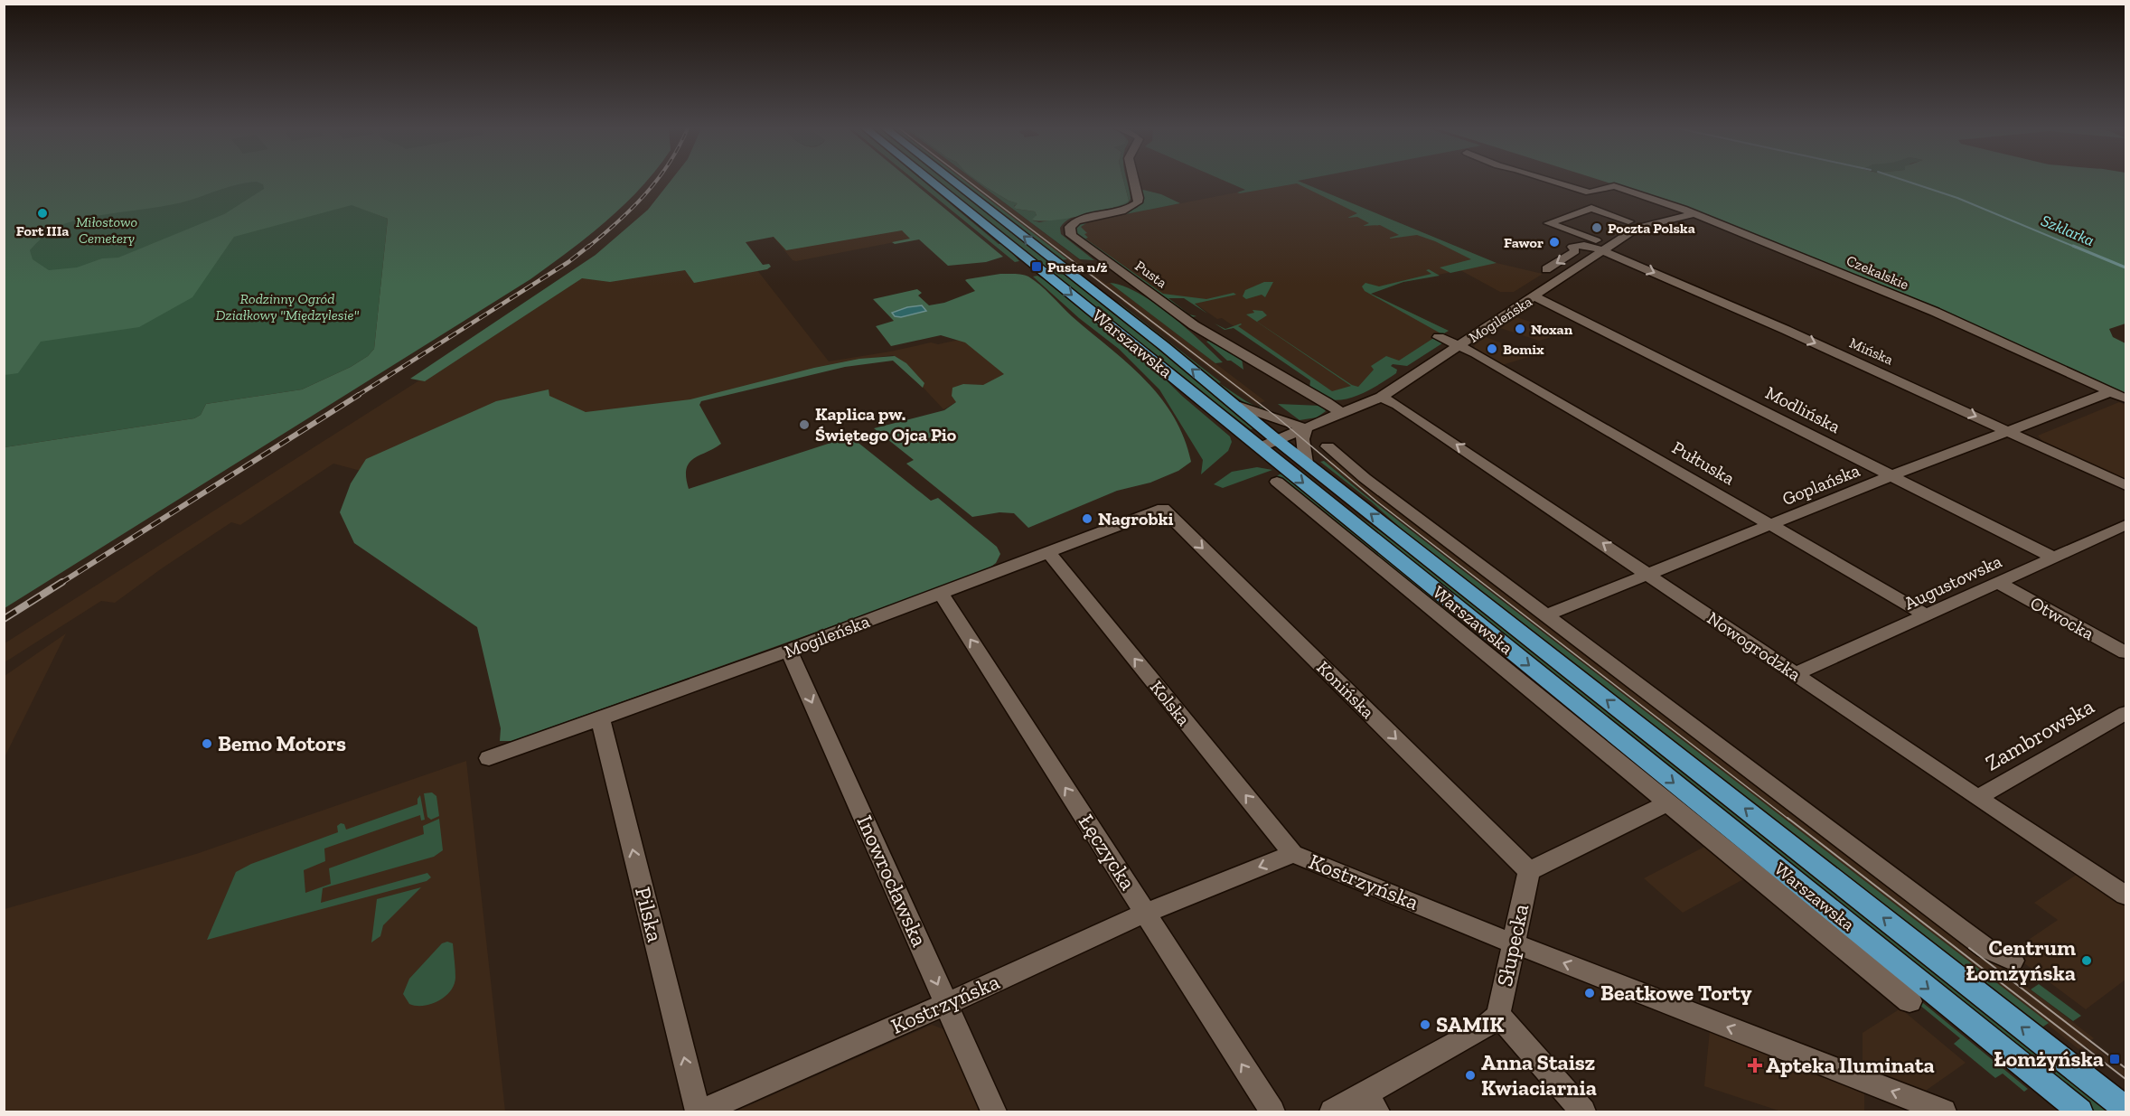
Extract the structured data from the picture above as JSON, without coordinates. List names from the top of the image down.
{
  "streets": {
    "main road": ["Warszawska"],
    "street": [
      "Czekalskie",
      "Pusta",
      "Mogileńska",
      "Mińska",
      "Modlińska",
      "Pułtuska",
      "Goplańska",
      "Augustowska",
      "Otwocka",
      "Nowogrodzka",
      "Konińska",
      "Kolska",
      "Zambrowska",
      "Łęczycka",
      "Inowrocławska",
      "Kostrzyńska",
      "Pilska",
      "Słupecka"
    ]
  },
  "crossings": [
    ["Czekalskie", "Mogileńska"],
    ["Czekalskie", "Goplańska"],
    ["Pusta", "Mogileńska"],
    ["Mogileńska", "Warszawska"],
    ["Mogileńska", "Mińska"],
    ["Mogileńska", "Modlińska"],
    ["Mogileńska", "Pułtuska"],
    ["Mogileńska", "Nowogrodzka"],
    ["Mogileńska", "Konińska"],
    ["Mogileńska", "Kolska"],
    ["Mogileńska", "Łęczycka"],
    ["Mogileńska", "Inowrocławska"],
    ["Mogileńska", "Pilska"],
    ["Mińska", "Goplańska"],
    ["Modlińska", "Goplańska"],
    ["Modlińska", "Augustowska"],
    ["Pułtuska", "Goplańska"],
    ["Pułtuska", "Augustowska"],
    ["Goplańska", "Nowogrodzka"],
    ["Augustowska", "Otwocka"],
    ["Augustowska", "Nowogrodzka"],
    ["Nowogrodzka", "Zambrowska"],
    ["Konińska", "Słupecka"],
    ["Kolska", "Kostrzyńska"],
    ["Łęczycka", "Kostrzyńska"],
    ["Inowrocławska", "Kostrzyńska"],
    ["Kostrzyńska", "Słupecka"]
  ],
  "one_way": [
    "Mińska",
    "Konińska",
    "Kolska",
    "Łęczycka",
    "Inowrocławska",
    "Kostrzyńska",
    "Pilska"
  ],
  "water": ["Szklarka"],
  "parks": ["Miłostowo Cemetery", "Rodzinny Ogród Działkowy \"Międzylesie\""],
  "places": {
    "other": [
      "Fort IIIa",
      "Poczta Polska",
      "Fawor",
      "Noxan",
      "Bomix",
      "Kaplica pw. Świętego Ojca Pio",
      "Nagrobki",
      "Bemo Motors",
      "Centrum Łomżyńska",
      "Beatkowe Torty",
      "SAMIK",
      "Anna Staisz Kwiaciarnia"
    ],
    "transit": ["Pusta n/ż", "Łomżyńska"],
    "health": ["Apteka Iluminata"]
  }
}
